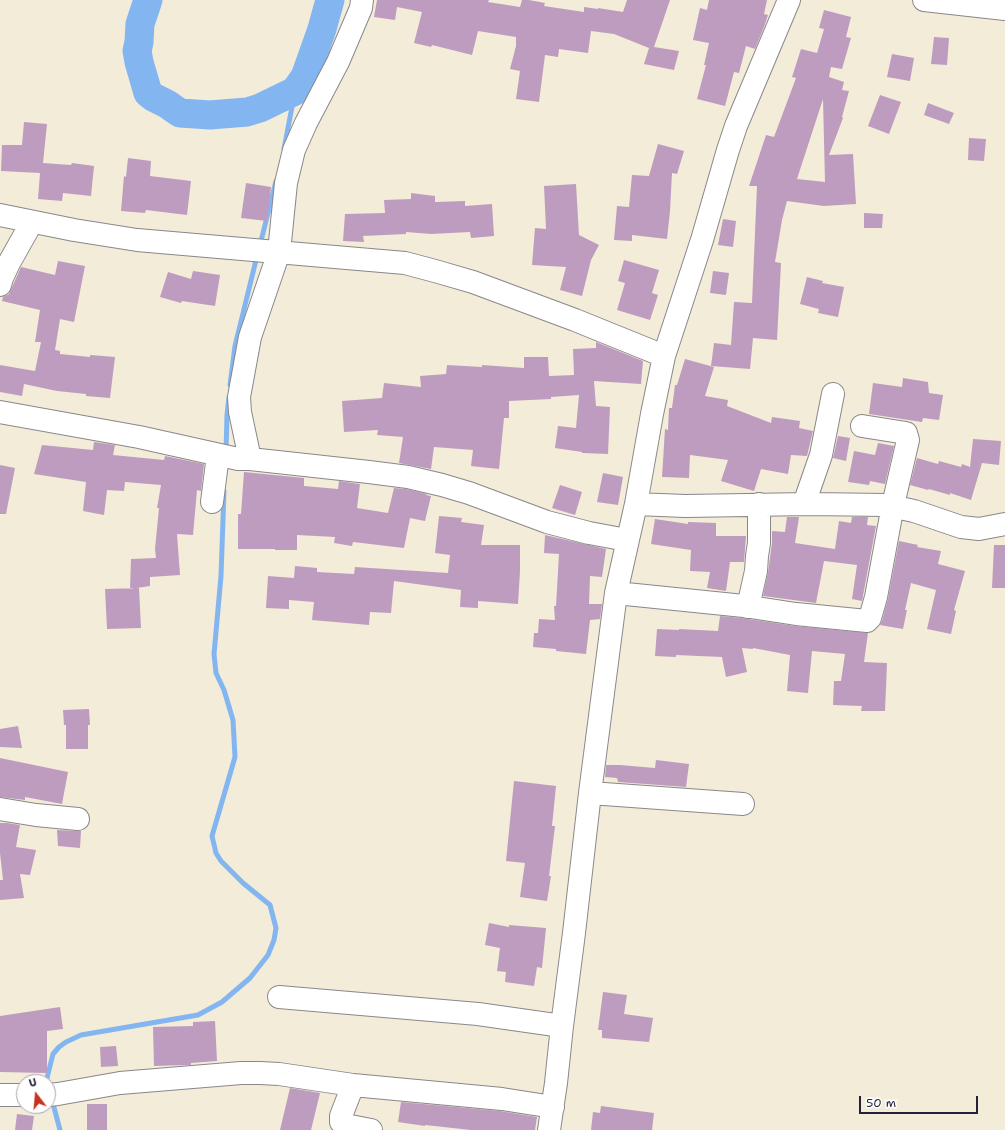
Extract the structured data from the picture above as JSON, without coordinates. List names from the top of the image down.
{
  "scale_bar": "50 m",
  "north": "top"
}
